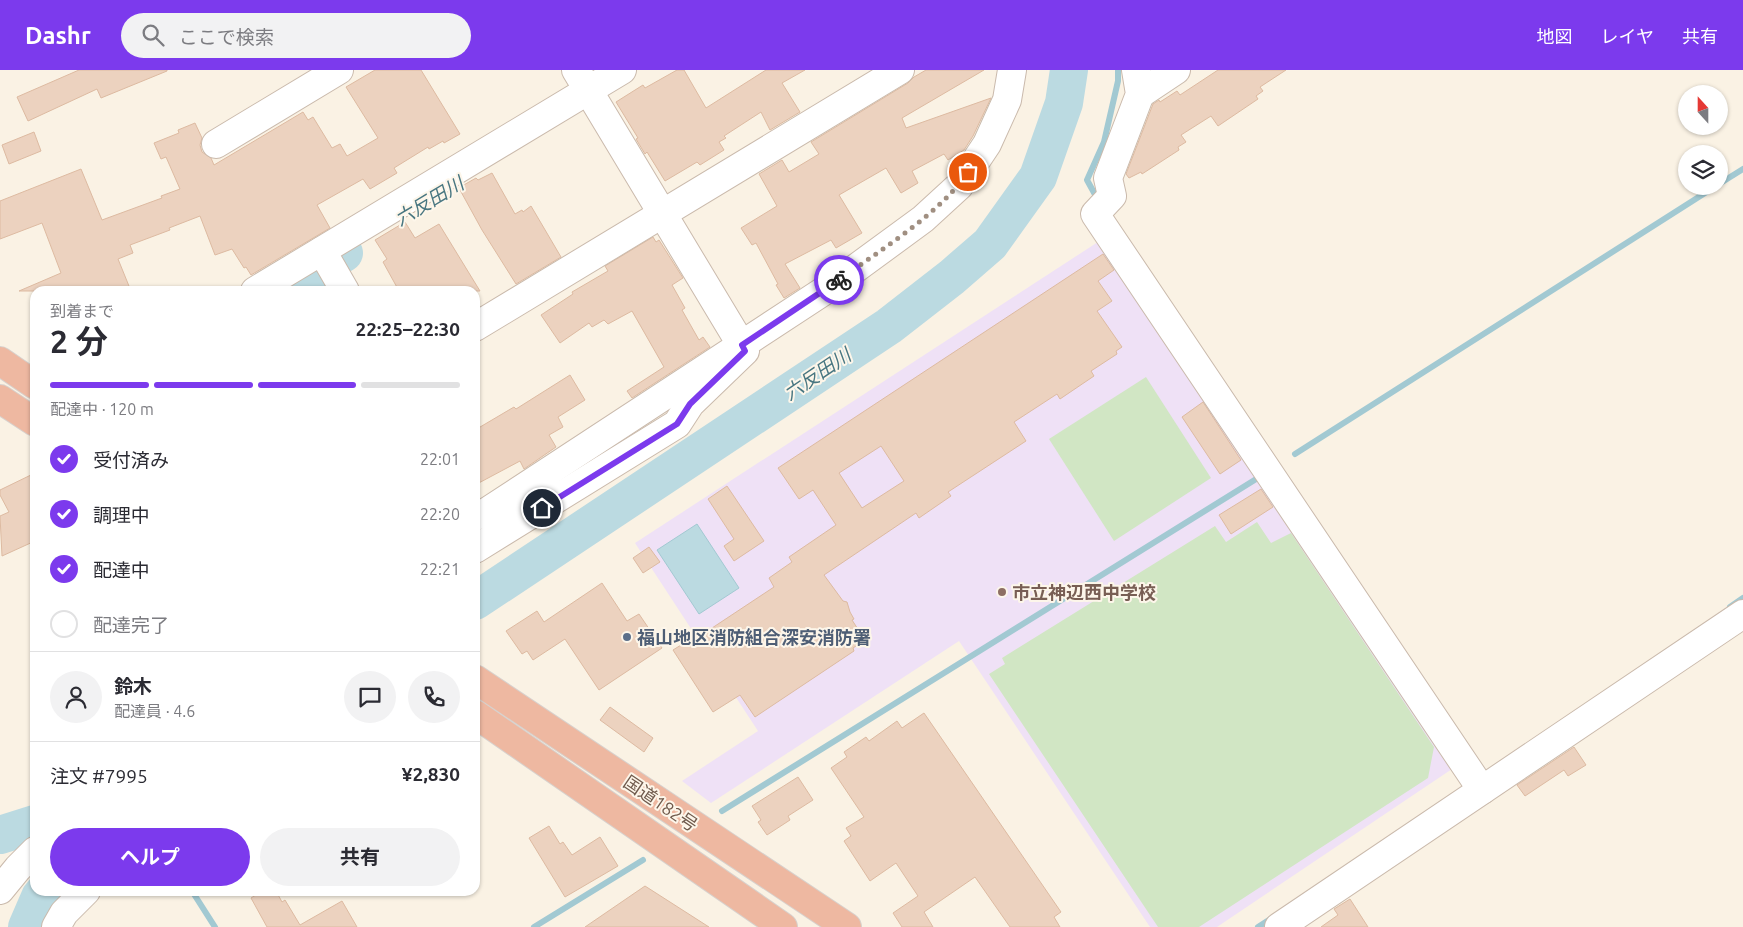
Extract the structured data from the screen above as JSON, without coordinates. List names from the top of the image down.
{
  "streets": {
    "highway": ["国道182号"]
  },
  "water": ["六反田川"],
  "places": ["市立神辺西中学校", "福山地区消防組合深安消防署"],
  "north": "top",
  "page": {
    "header": "Dashr",
    "search": "ここで検索",
    "nav": ["地図", "レイヤ", "共有"],
    "heading": ["2 分", "到着まで", "22:25–22:30"],
    "panel": [
      "鈴木",
      "配達員 · 4.6",
      "注文 #7995",
      "¥2,830"
    ],
    "bar": "配達中 · 120 m",
    "list": [
      ["受付済み", "22:01"],
      ["調理中", "22:20"],
      ["配達中", "22:21"],
      "配達完了"
    ],
    "buttons": ["ヘルプ", "共有"]
  }
}
